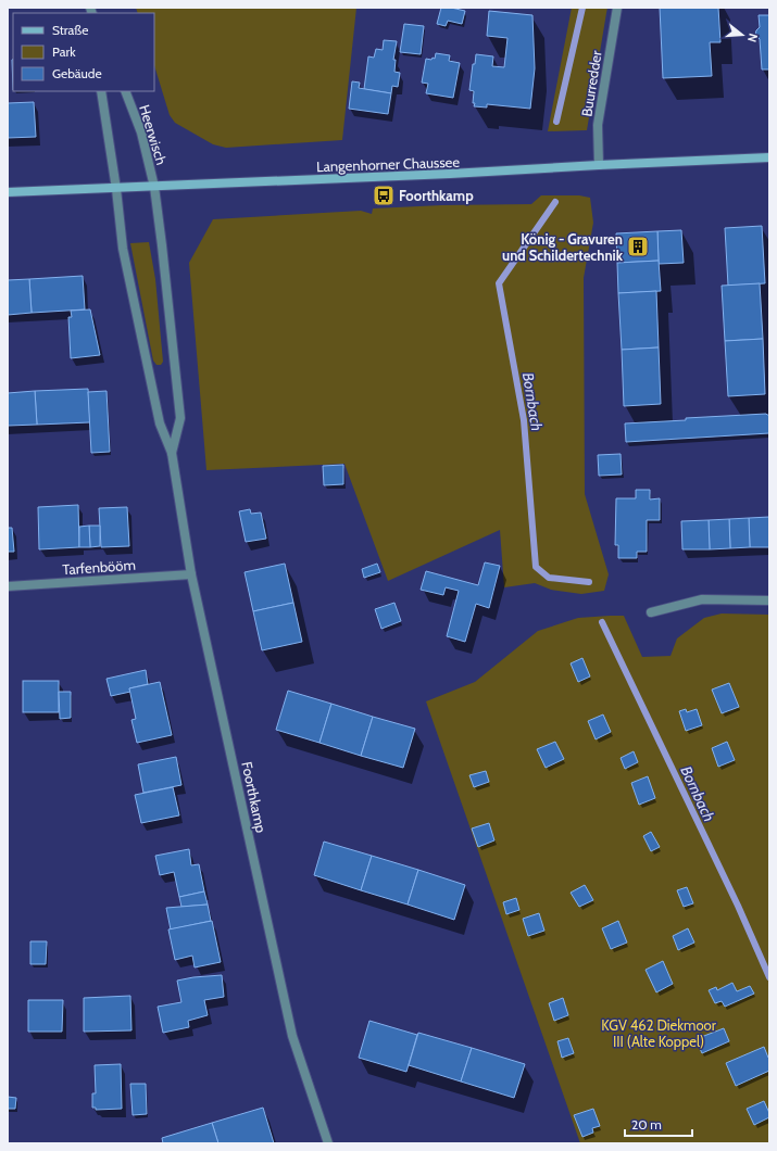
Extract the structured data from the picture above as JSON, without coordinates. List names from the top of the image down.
{
  "streets": {
    "main road": ["Langenhorner Chaussee"],
    "street": [
      "Buurredder",
      "Heerwisch",
      "Tarfenbööm",
      "Foorthkamp"
    ]
  },
  "crossings": [
    ["Buurredder", "Langenhorner Chaussee"],
    ["Heerwisch", "Langenhorner Chaussee"],
    ["Heerwisch", "Foorthkamp"],
    ["Langenhorner Chaussee", "Foorthkamp"],
    ["Tarfenbööm", "Foorthkamp"]
  ],
  "water": ["Bornbach"],
  "parks": ["KGV 462 Diekmoor III (Alte Koppel)"],
  "places": {
    "bus stop": ["Foorthkamp"],
    "building": ["König - Gravuren und Schildertechnik"]
  },
  "legend": ["Straße", "Park", "Gebäude"],
  "scale_bar": "20 m",
  "north": "right"
}
